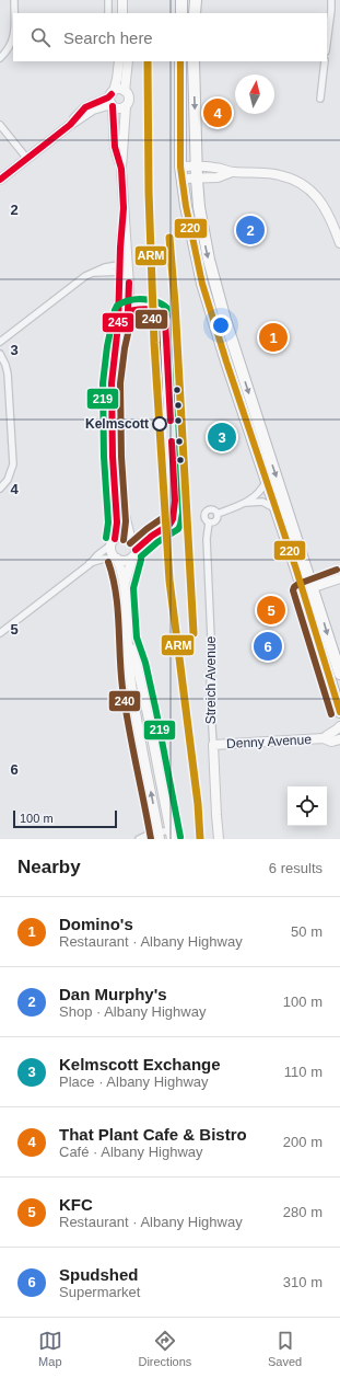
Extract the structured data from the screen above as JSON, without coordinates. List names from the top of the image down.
{
  "streets": {
    "main road": ["Streich Avenue", "Denny Avenue"]
  },
  "crossings": [
    ["Streich Avenue", "Denny Avenue"]
  ],
  "places": ["Kelmscott"],
  "lines": [
    "transit line ARM",
    "transit line 220",
    "transit line 245",
    "transit line 219",
    "transit line 240"
  ],
  "scale_bar": "100 m",
  "north": "top",
  "page": {
    "search": "Search here",
    "pins": [
      "4",
      "2",
      "1",
      "3",
      "5",
      "6"
    ],
    "scale": "100 m",
    "heading": ["Nearby", "6 results"],
    "list": [
      {
        "mark": "1",
        "name": "Domino's",
        "note": "Restaurant · Albany Highway",
        "value": "50 m"
      },
      {
        "mark": "2",
        "name": "Dan Murphy's",
        "note": "Shop · Albany Highway",
        "value": "100 m"
      },
      {
        "mark": "3",
        "name": "Kelmscott Exchange",
        "note": "Place · Albany Highway",
        "value": "110 m"
      },
      {
        "mark": "4",
        "name": "That Plant Cafe & Bistro",
        "note": "Café · Albany Highway",
        "value": "200 m"
      },
      {
        "mark": "5",
        "name": "KFC",
        "note": "Restaurant · Albany Highway",
        "value": "280 m"
      },
      {
        "mark": "6",
        "name": "Spudshed",
        "note": "Supermarket",
        "value": "310 m"
      }
    ],
    "nav": ["Map", "Directions", "Saved"]
  },
  "grid": {
    "rows": [
      "2",
      "3",
      "4",
      "5",
      "6"
    ]
  }
}
